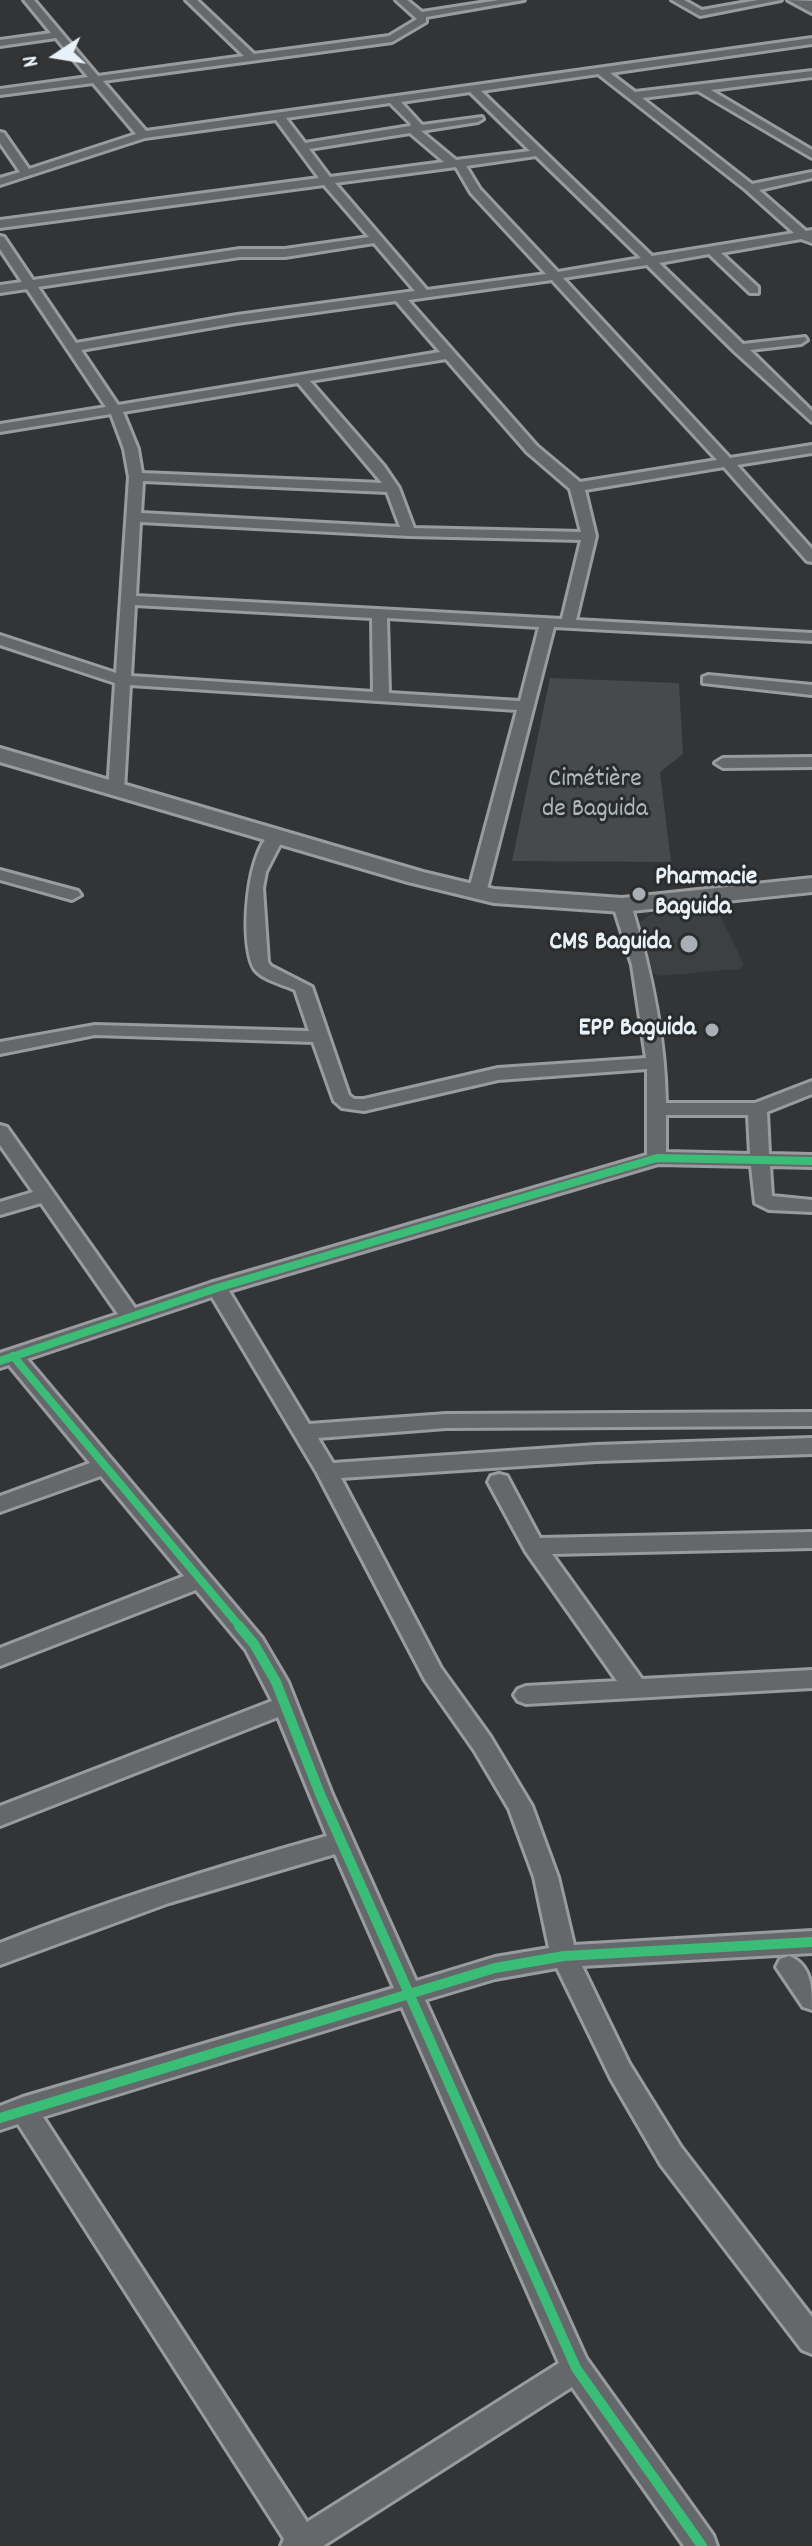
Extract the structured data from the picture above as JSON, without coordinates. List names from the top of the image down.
{
  "parks": ["Cimétière de Baguida"],
  "places": ["Pharmacie Baguida", "CMS Baguida", "EPP Baguida"],
  "north": "left"
}
